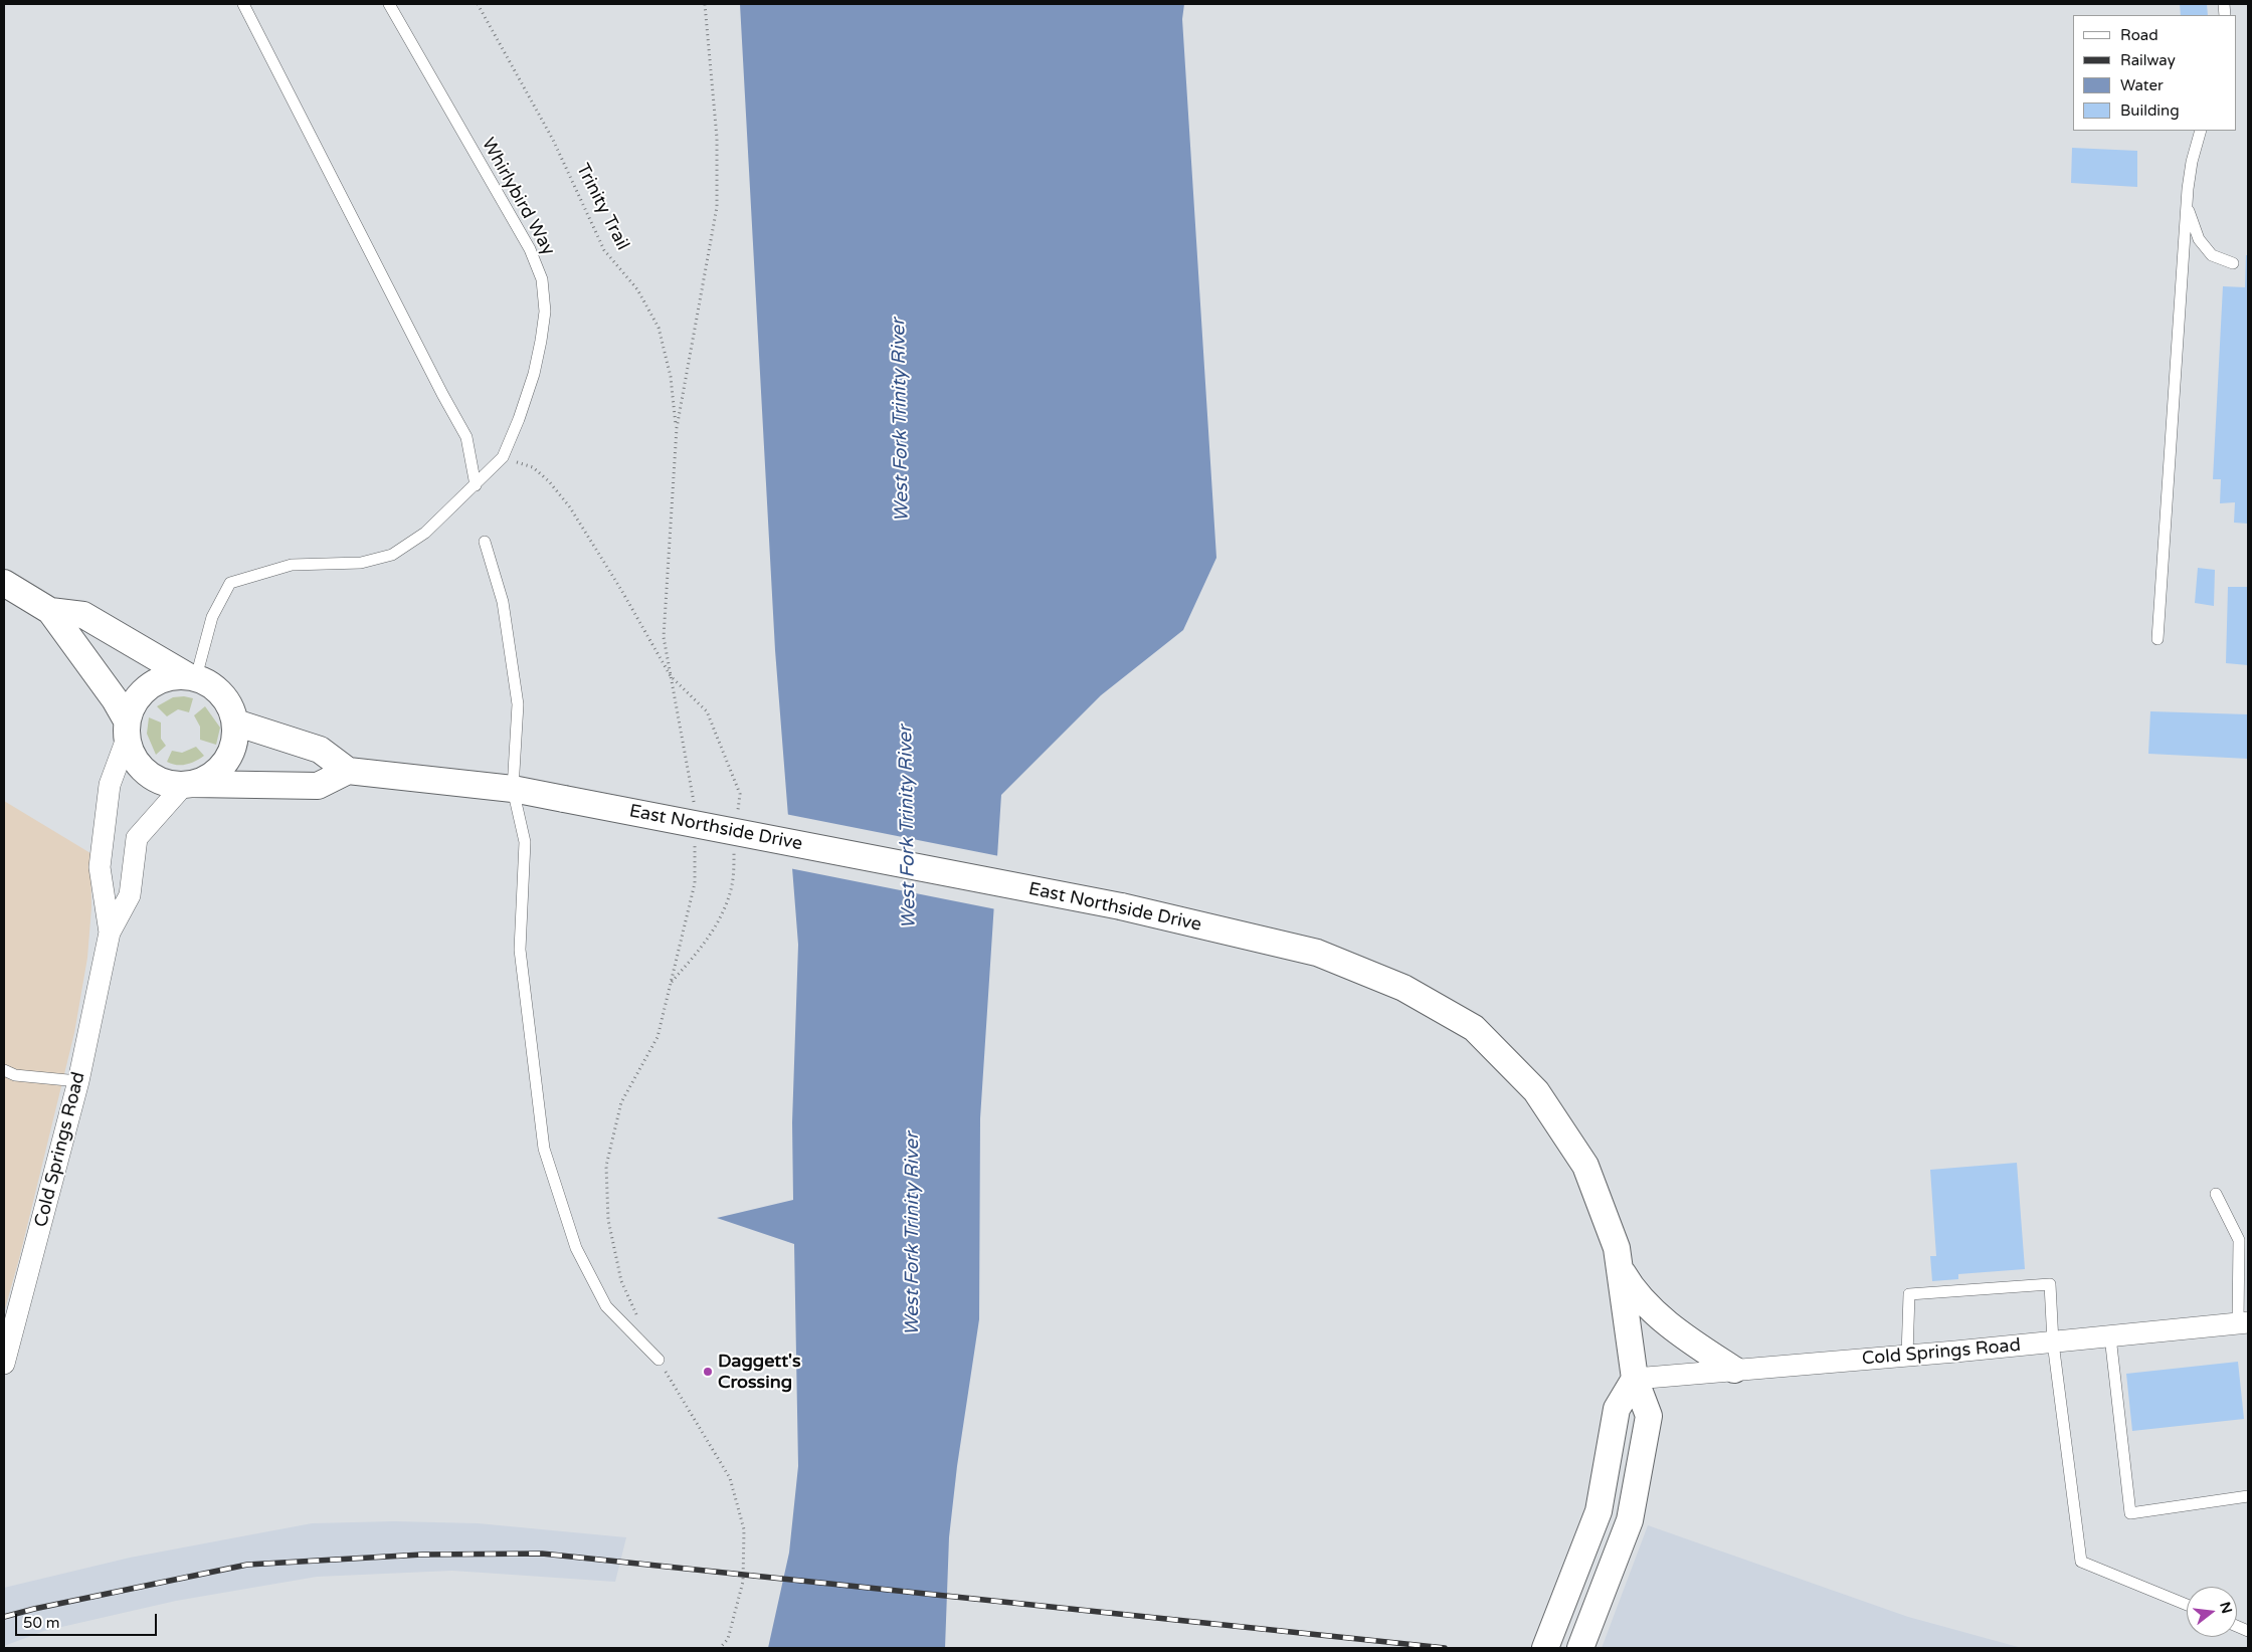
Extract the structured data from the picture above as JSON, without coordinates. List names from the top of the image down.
{
  "streets": {
    "street": ["East Northside Drive", "Cold Springs Road"],
    "lane": ["Whirlybird Way"],
    "path": ["Trinity Trail"]
  },
  "crossings": [
    ["Whirlybird Way", "Cold Springs Road"],
    ["East Northside Drive", "Cold Springs Road"]
  ],
  "water": ["West Fork Trinity River"],
  "places": ["Daggett's Crossing"],
  "legend": [
    "Road",
    "Railway",
    "Water",
    "Building"
  ],
  "scale_bar": "50 m",
  "north": "right"
}
